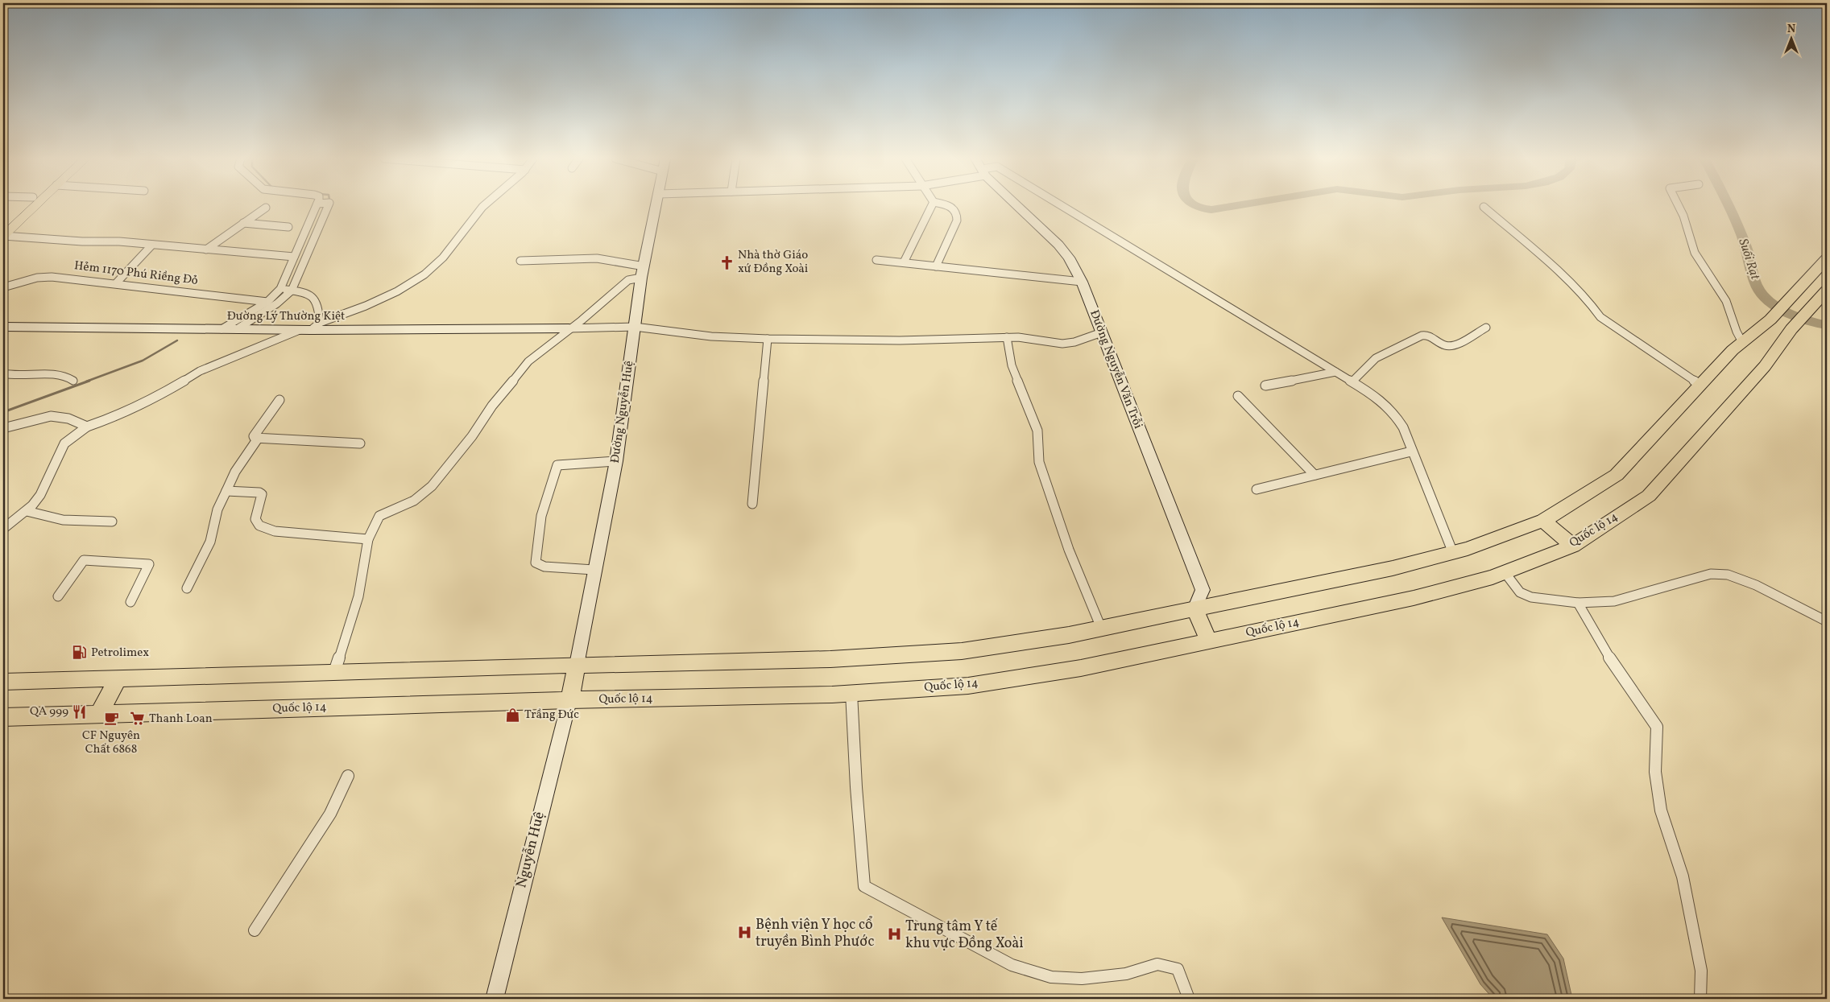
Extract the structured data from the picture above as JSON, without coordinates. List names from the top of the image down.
{
  "streets": {
    "highway": ["Quốc lộ 14"],
    "street": [
      "Hẻm 1170 Phú Riềng Đỏ",
      "Đường Lý Thường Kiệt",
      "Đường Nguyễn Văn Trỗi",
      "Đường Nguyễn Huệ",
      "Nguyễn Huệ"
    ]
  },
  "crossings": [
    ["Quốc lộ 14", "Nguyễn Huệ"]
  ],
  "water": ["Suối Rạt"],
  "places": {
    "church": ["Nhà thờ Giáo xứ Đồng Xoài"],
    "fuel station": ["Petrolimex"],
    "restaurant": ["QA 999"],
    "shop": ["Trầng Đức"],
    "cafe": ["CF Nguyên Chất 6868"],
    "supermarket": ["Thanh Loan"],
    "hospital": ["Bệnh viện Y học cổ truyền Bình Phước", "Trung tâm Y tế khu vực Đồng Xoài"]
  },
  "north": "top"
}
